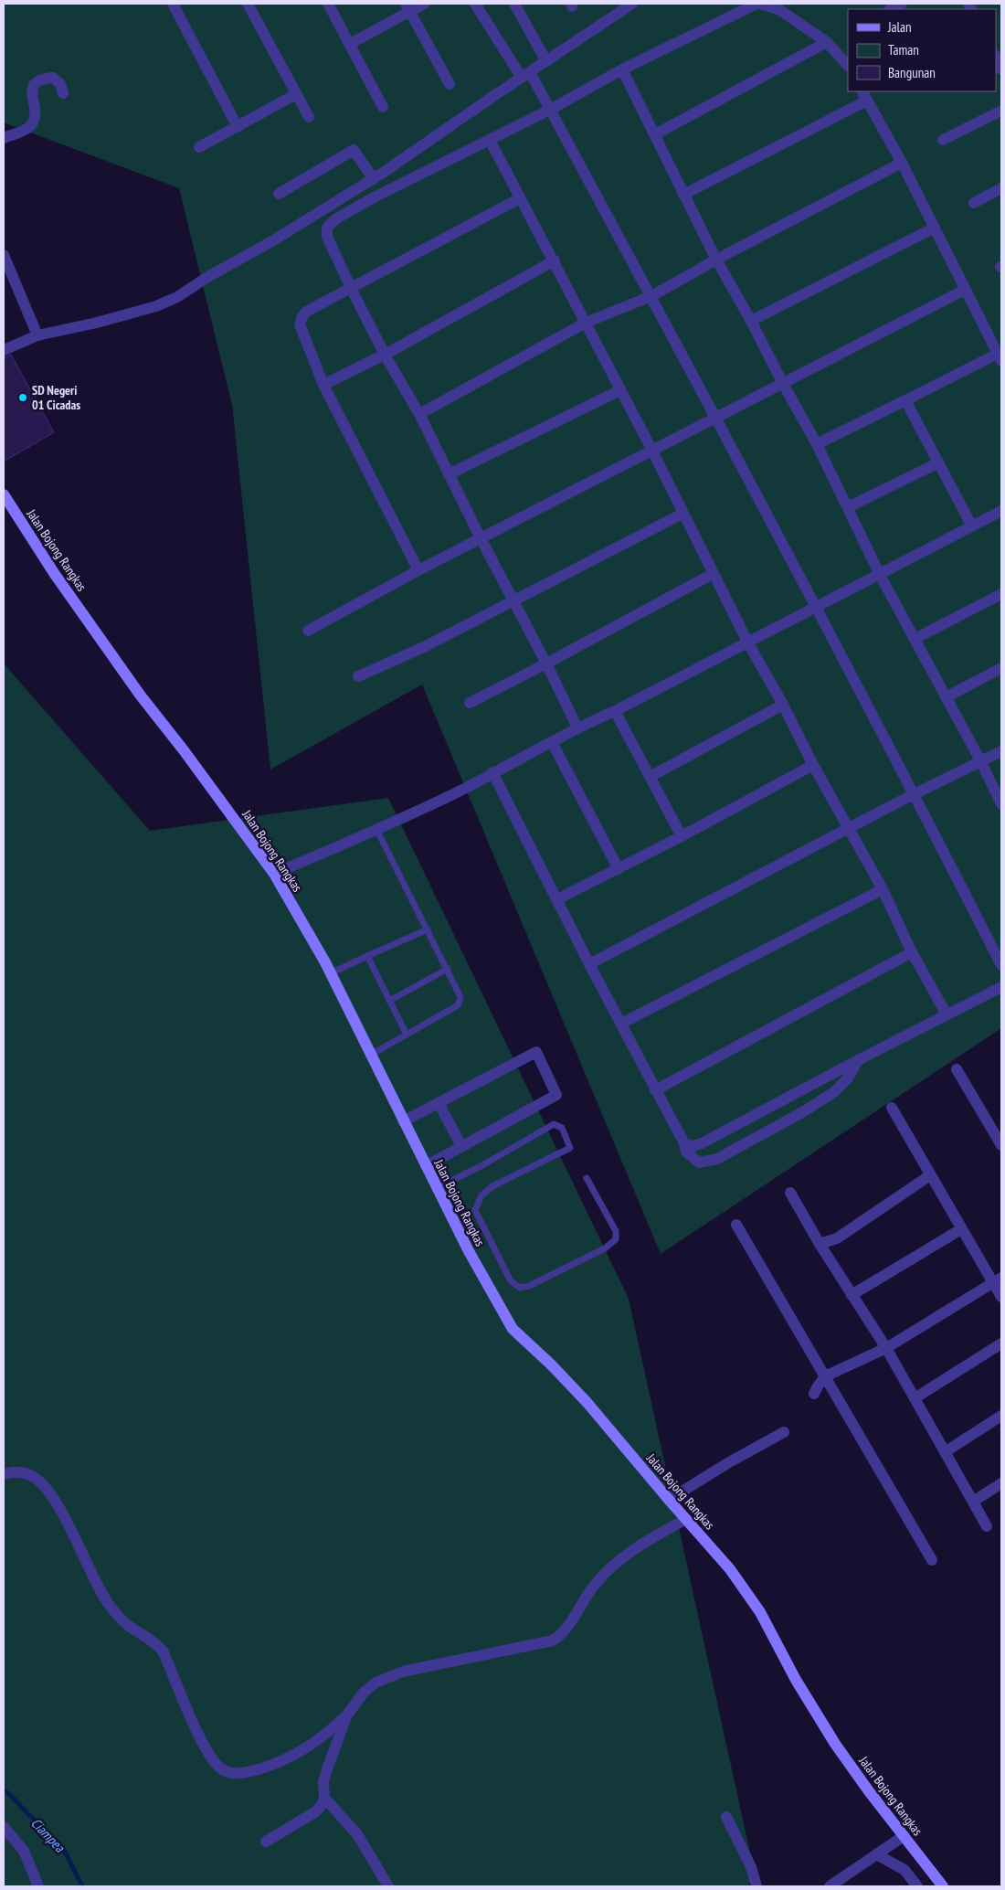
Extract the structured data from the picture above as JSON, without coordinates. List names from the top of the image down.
{
  "streets": {
    "main road": ["Jalan Bojong Rangkas"]
  },
  "water": ["Ciampea"],
  "places": ["SD Negeri 01 Cicadas"],
  "legend": ["Jalan", "Taman", "Bangunan"]
}
